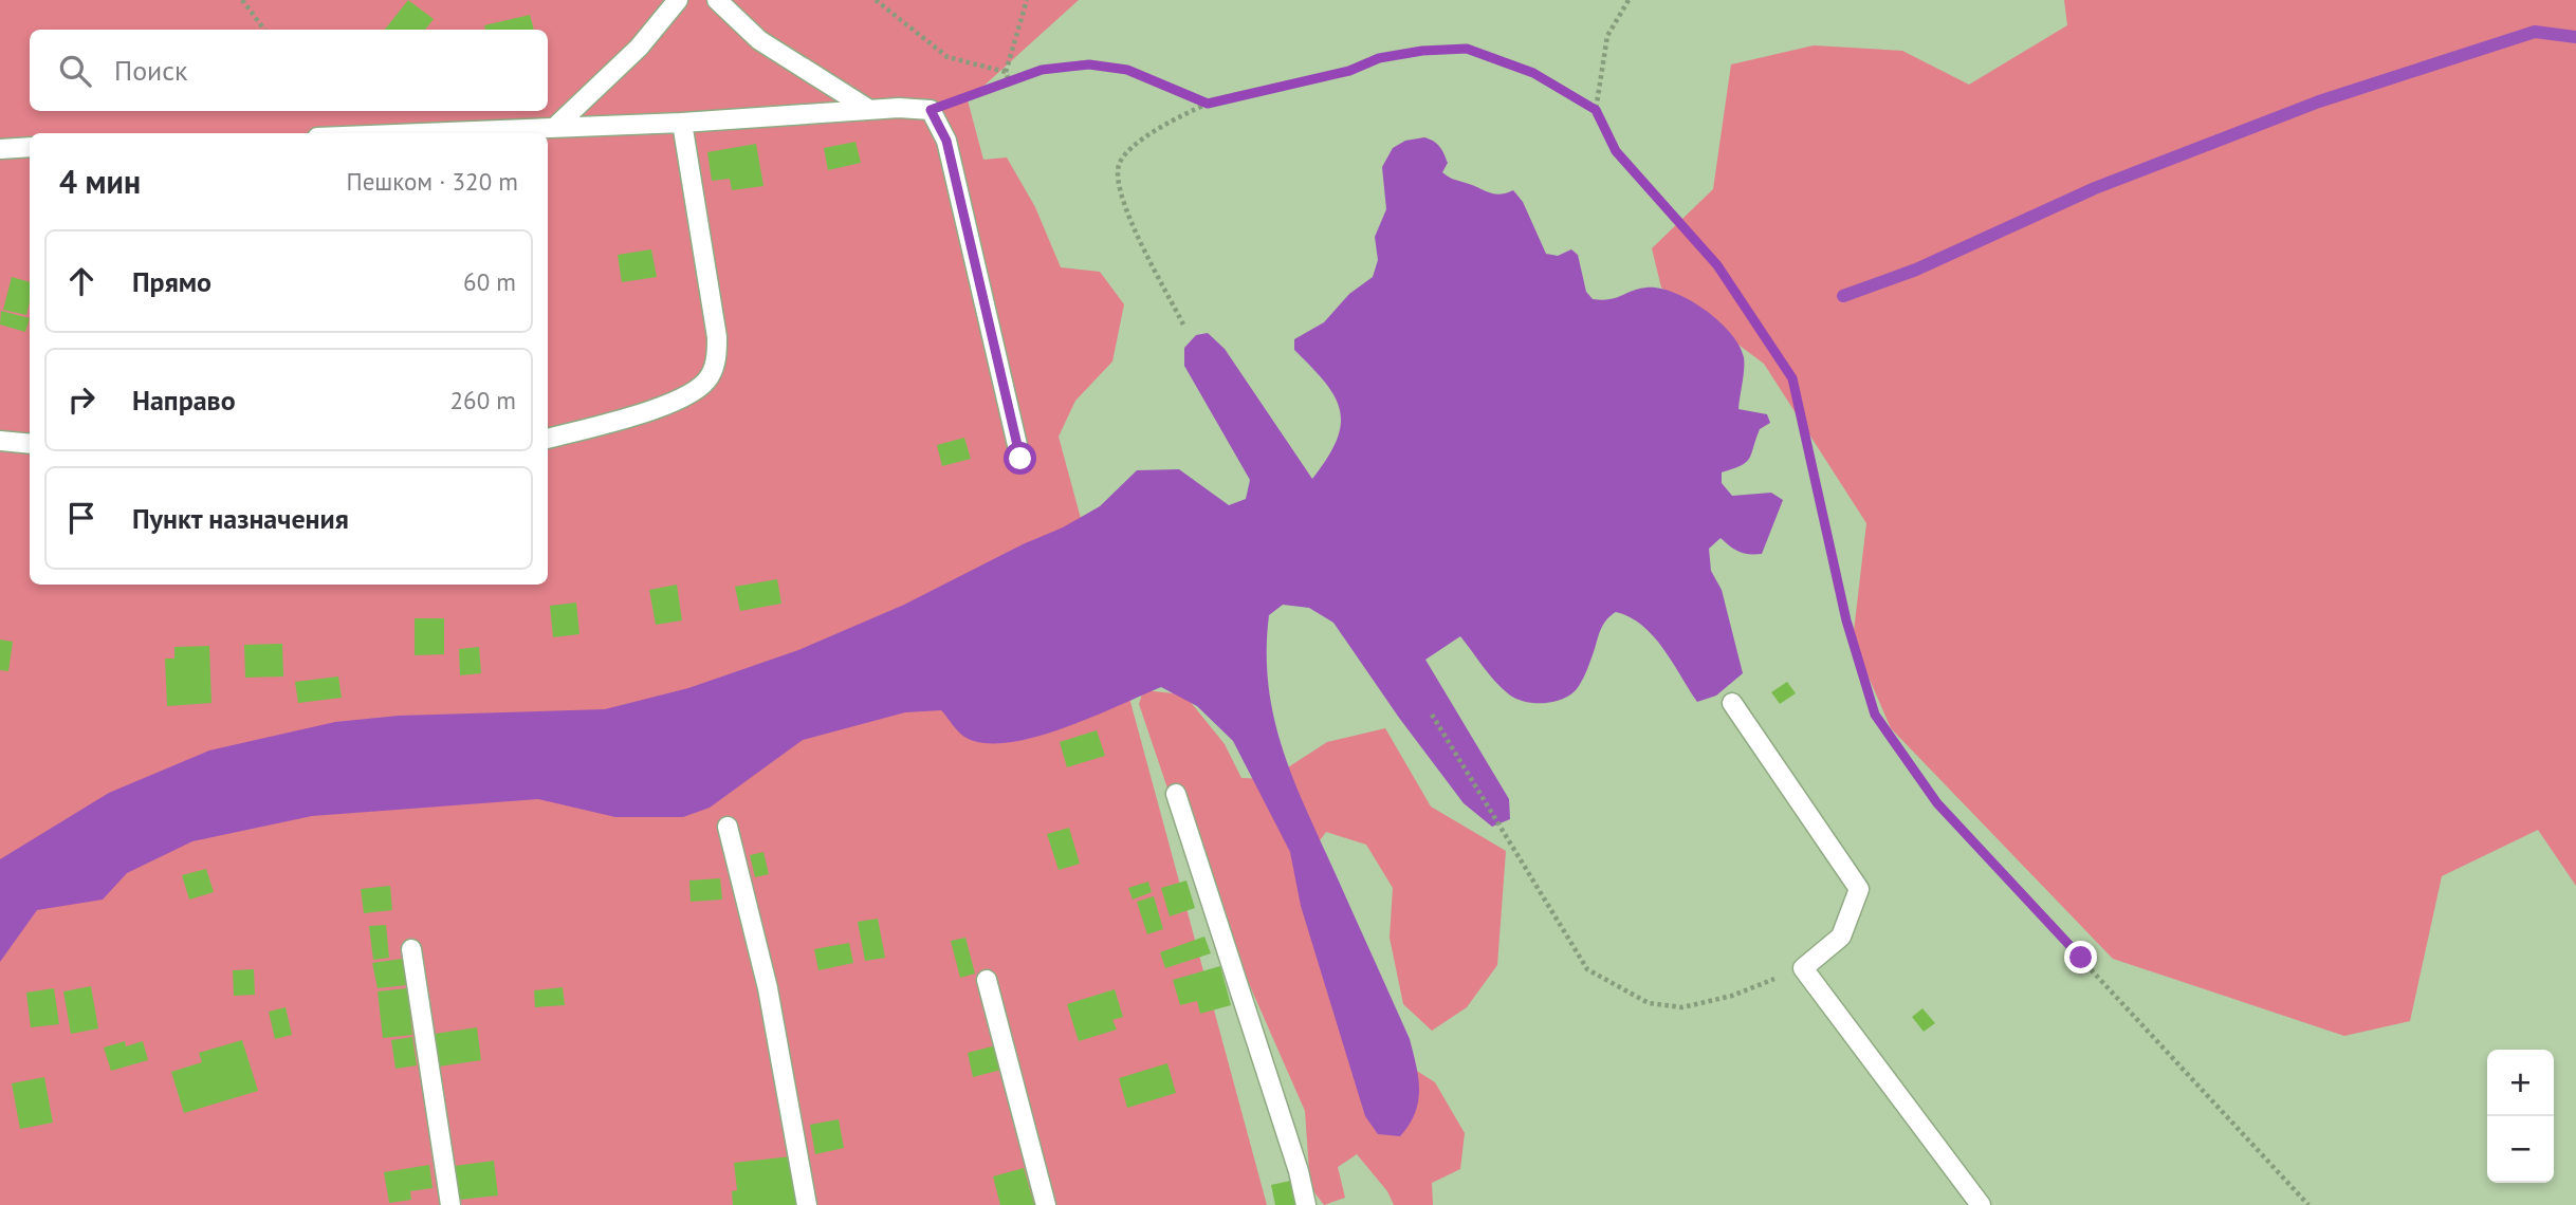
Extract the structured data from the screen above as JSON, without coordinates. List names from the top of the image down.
{
  "page": {
    "search": "Поиск",
    "heading": ["4 мин", "Пешком · 320 m"],
    "list": [
      ["Прямо", "60 m"],
      ["Направо", "260 m"],
      "Пункт назначения"
    ],
    "map_buttons": ["+", "−"]
  }
}
